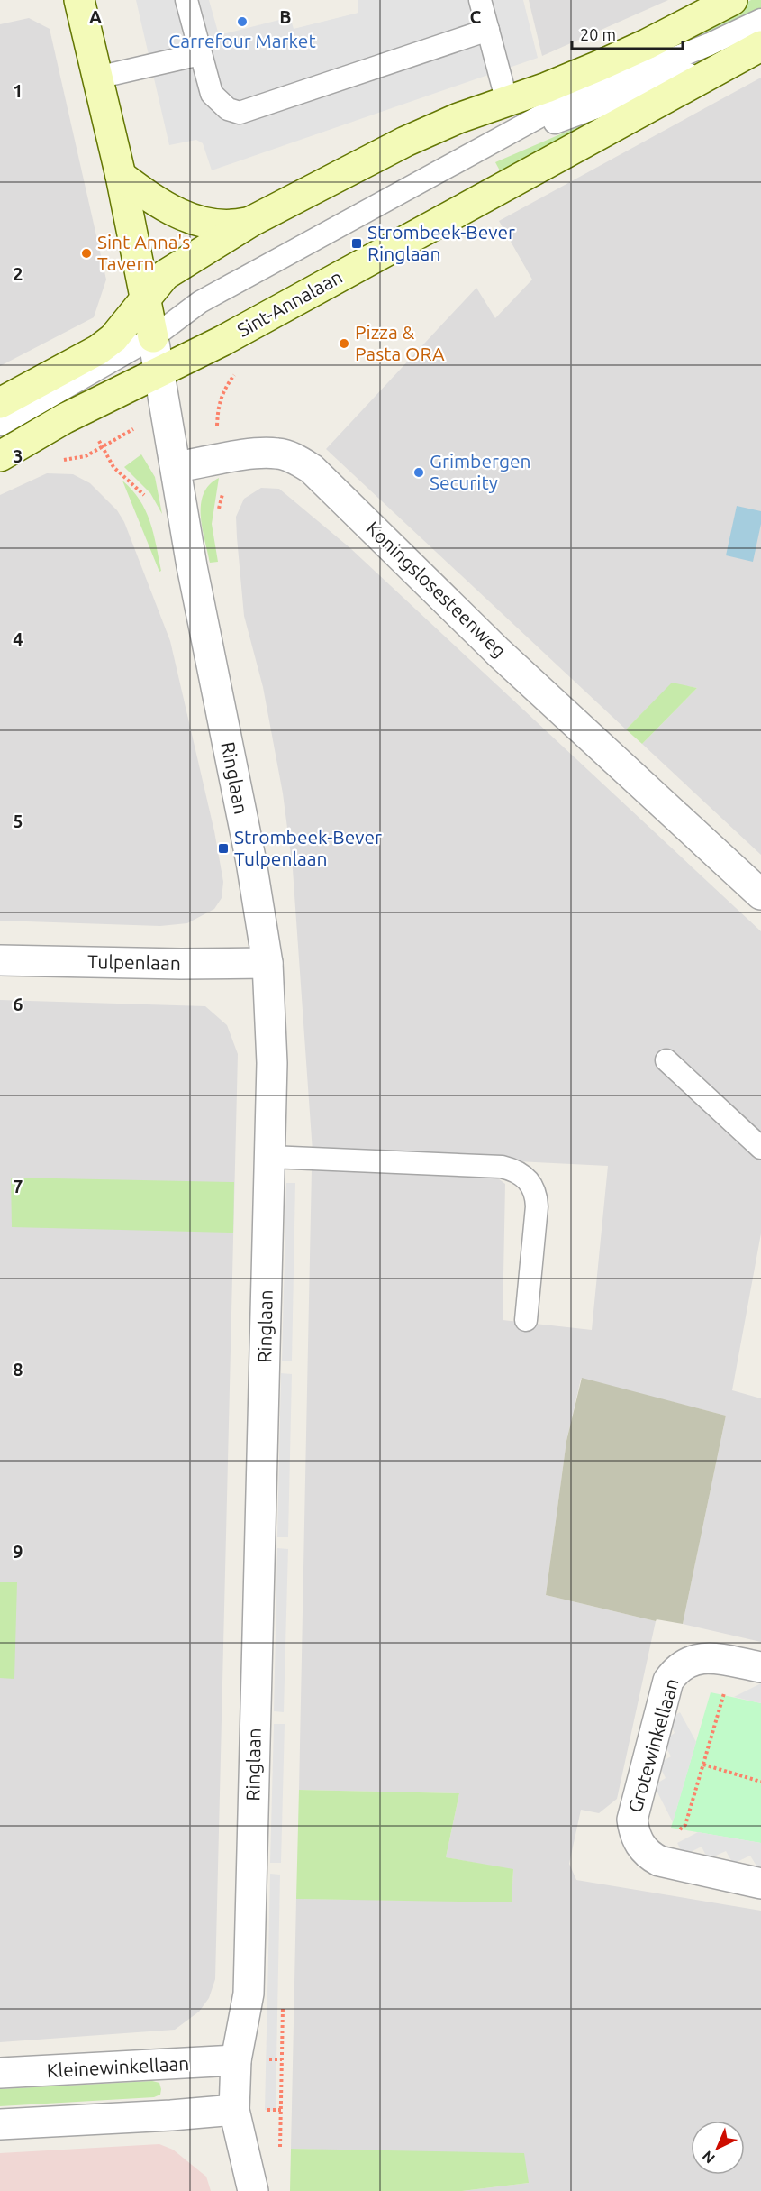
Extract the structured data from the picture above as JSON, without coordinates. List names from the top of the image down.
{
  "streets": {
    "main road": ["Sint-Annalaan"],
    "street": [
      "Koningslosesteenweg",
      "Ringlaan",
      "Tulpenlaan",
      "Grotewinkellaan",
      "Kleinewinkellaan"
    ]
  },
  "crossings": [
    ["Koningslosesteenweg", "Ringlaan"],
    ["Ringlaan", "Tulpenlaan"],
    ["Ringlaan", "Kleinewinkellaan"]
  ],
  "places": {
    "other": [
      "Carrefour Market",
      "Sint Anna's Tavern",
      "Pizza & Pasta ORA",
      "Grimbergen Security"
    ],
    "transit": ["Strombeek-Bever Ringlaan", "Strombeek-Bever Tulpenlaan"]
  },
  "scale_bar": "20 m",
  "north": "bottom left",
  "grid": {
    "columns": ["A", "B", "C"],
    "rows": [
      "1",
      "2",
      "3",
      "4",
      "5",
      "6",
      "7",
      "8",
      "9"
    ]
  }
}
